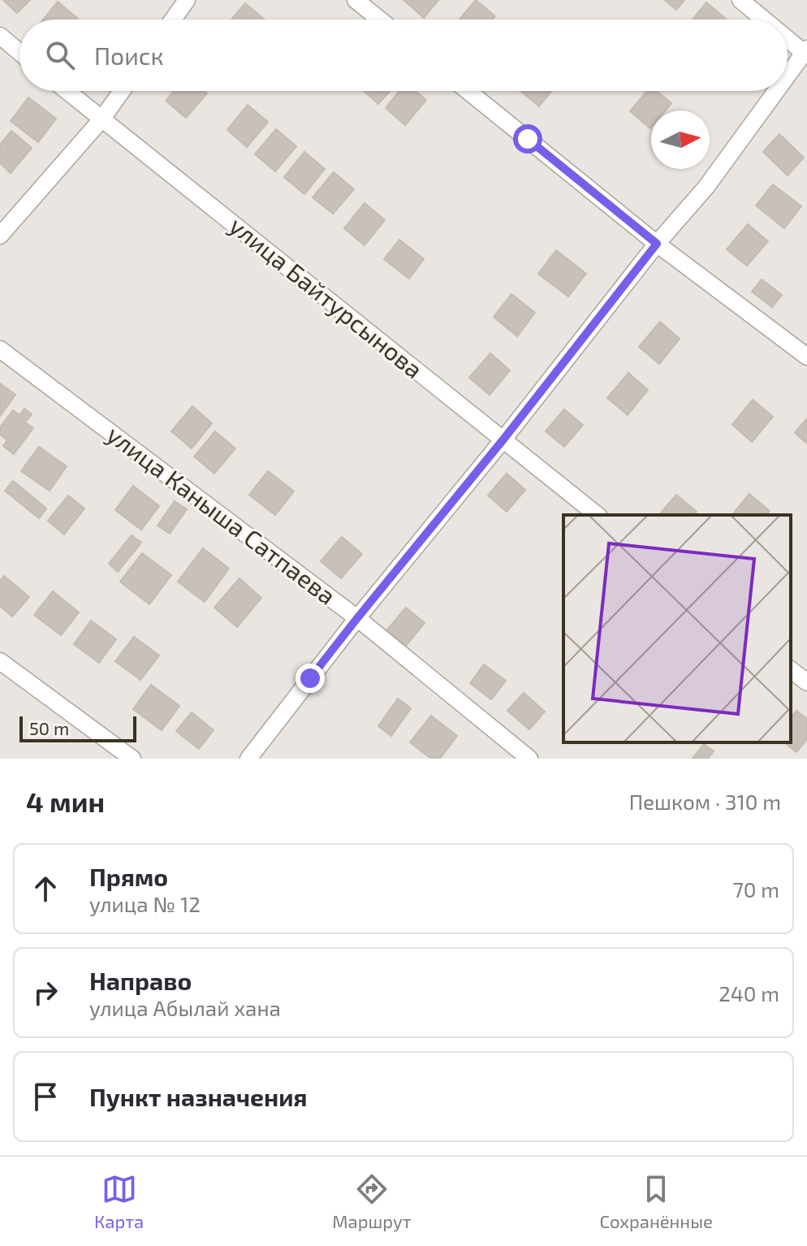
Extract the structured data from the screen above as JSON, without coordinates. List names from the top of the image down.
{
  "streets": {
    "street": ["улица Байтурсынова", "улица Каныша Сатпаева"]
  },
  "scale_bar": "50 m",
  "north": "right",
  "page": {
    "search": "Поиск",
    "scale": "50 m",
    "heading": ["4 мин", "Пешком · 310 m"],
    "list": [
      ["Прямо", "улица № 12", "70 m"],
      ["Направо", "улица Абылай хана", "240 m"],
      "Пункт назначения"
    ],
    "nav": ["Карта", "Маршрут", "Сохранённые"]
  }
}
